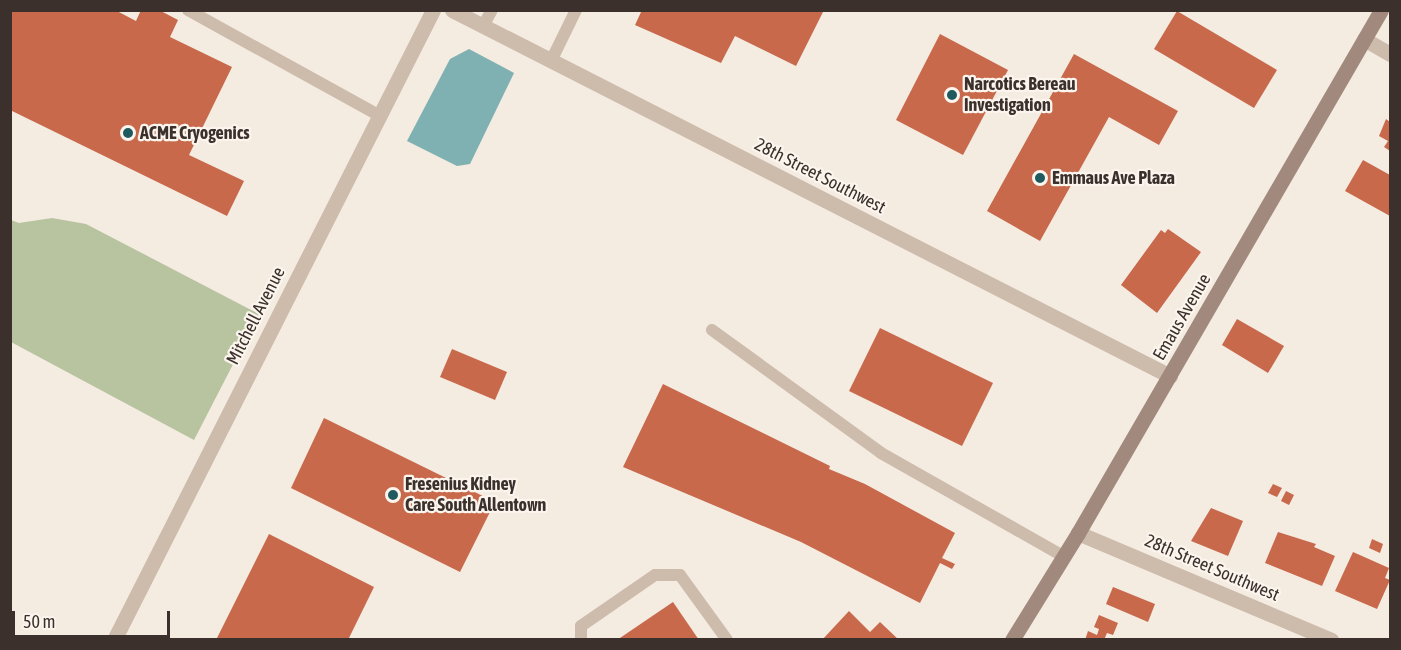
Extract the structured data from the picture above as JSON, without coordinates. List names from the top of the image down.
{
  "streets": {
    "main road": ["Emaus Avenue"],
    "street": ["28th Street Southwest", "Mitchell Avenue"]
  },
  "crossings": [
    ["28th Street Southwest", "Emaus Avenue"]
  ],
  "places": [
    "Narcotics Bereau Investigation",
    "ACME Cryogenics",
    "Emmaus Ave Plaza",
    "Fresenius Kidney Care South Allentown"
  ],
  "scale_bar": "50 m"
}
